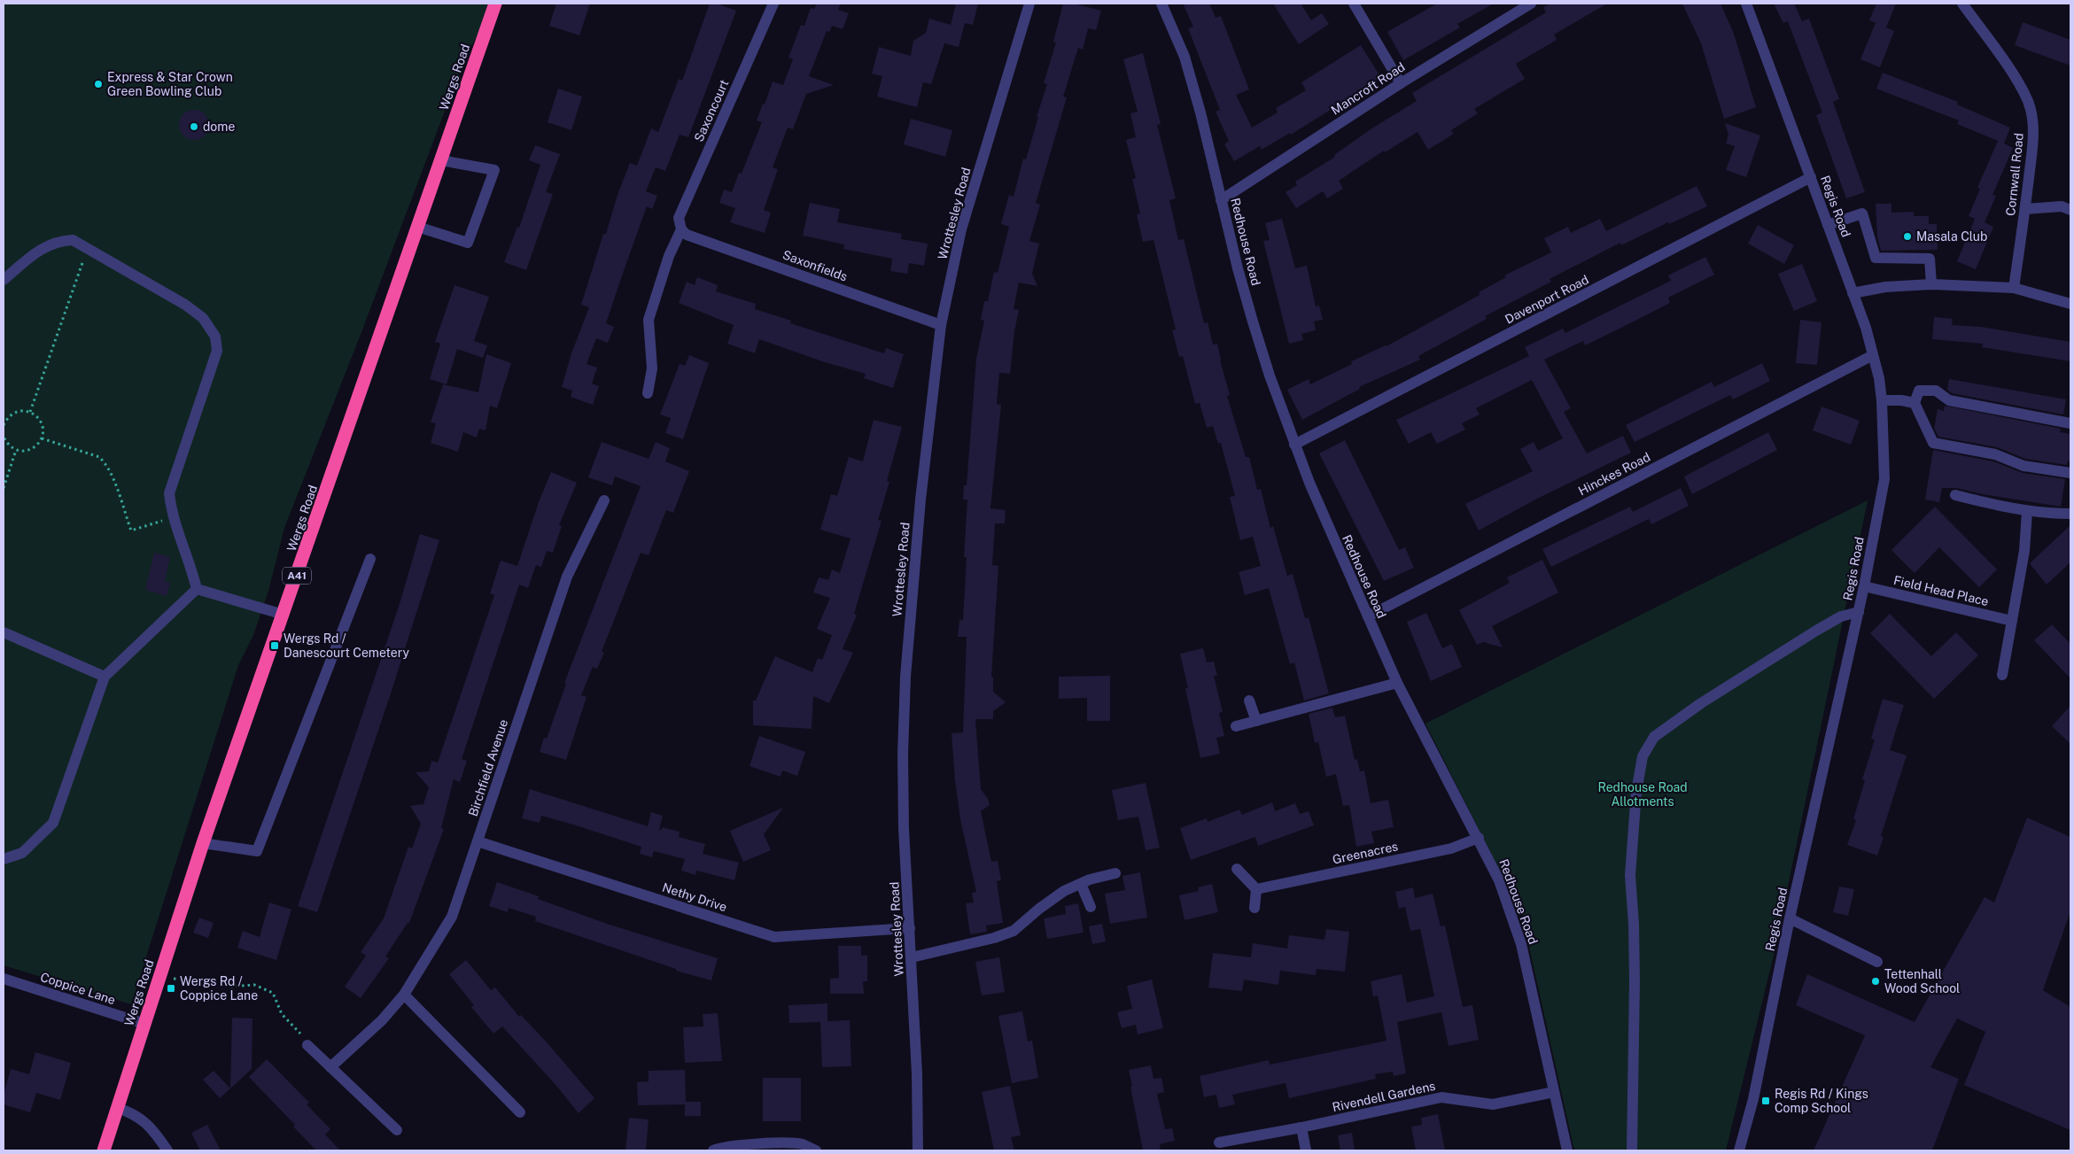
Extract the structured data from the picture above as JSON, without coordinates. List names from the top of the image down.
{
  "streets": {
    "highway": ["Wergs Road", "A41"],
    "street": [
      "Mancroft Road",
      "Saxoncourt",
      "Cornwall Road",
      "Regis Road",
      "Wrottesley Road",
      "Redhouse Road",
      "Saxonfields",
      "Davenport Road",
      "Hinckes Road",
      "Field Head Place",
      "Birchfield Avenue",
      "Greenacres",
      "Nethy Drive",
      "Coppice Lane",
      "Rivendell Gardens"
    ]
  },
  "crossings": [
    ["Wergs Road", "Coppice Lane"],
    ["Mancroft Road", "Redhouse Road"],
    ["Saxoncourt", "Saxonfields"],
    ["Regis Road", "Davenport Road"],
    ["Regis Road", "Hinckes Road"],
    ["Regis Road", "Field Head Place"],
    ["Wrottesley Road", "Saxonfields"],
    ["Wrottesley Road", "Nethy Drive"],
    ["Redhouse Road", "Davenport Road"],
    ["Redhouse Road", "Hinckes Road"],
    ["Redhouse Road", "Greenacres"],
    ["Redhouse Road", "Rivendell Gardens"],
    ["Birchfield Avenue", "Nethy Drive"]
  ],
  "parks": ["Redhouse Road Allotments"],
  "places": {
    "other": [
      "Express & Star Crown Green Bowling Club",
      "dome",
      "Masala Club",
      "Tettenhall Wood School"
    ],
    "transit": ["Wergs Rd / Danescourt Cemetery", "Wergs Rd / Coppice Lane", "Regis Rd / Kings Comp School"]
  }
}
